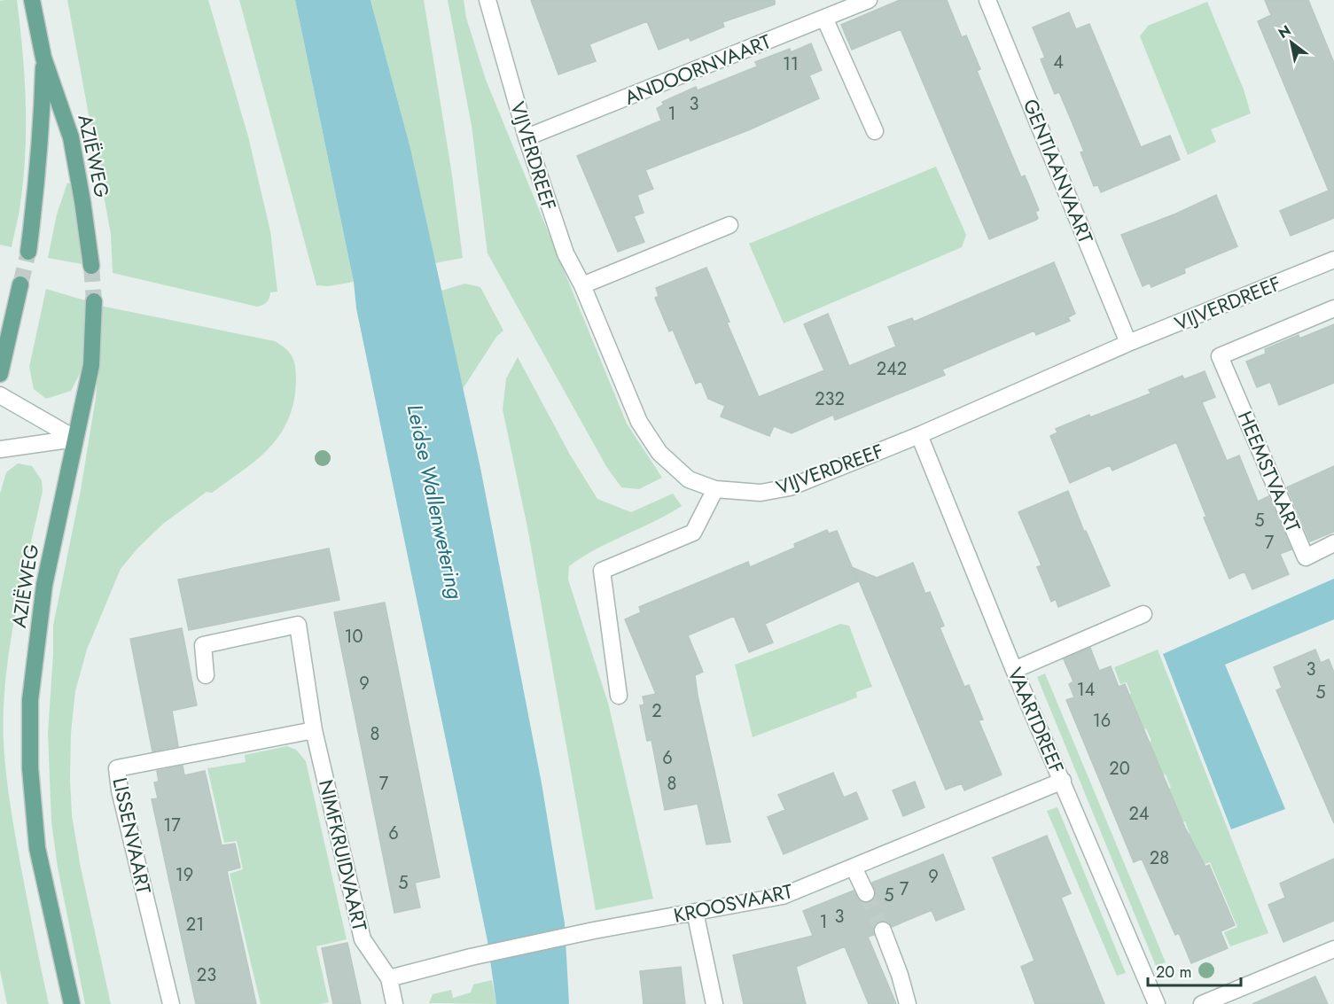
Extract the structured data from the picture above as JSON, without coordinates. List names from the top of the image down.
{
  "streets": {
    "main road": ["AZIËWEG"],
    "street": [
      "ANDOORNVAART",
      "VIJVERDREEF",
      "GENTIAANVAART",
      "HEEMSTVAART",
      "VAARTDREEF",
      "LISSENVAART",
      "NIMFKRUIDVAART",
      "KROOSVAART"
    ]
  },
  "crossings": [
    ["ANDOORNVAART", "VIJVERDREEF"],
    ["VIJVERDREEF", "GENTIAANVAART"],
    ["VIJVERDREEF", "VAARTDREEF"],
    ["VAARTDREEF", "KROOSVAART"],
    ["LISSENVAART", "NIMFKRUIDVAART"],
    ["NIMFKRUIDVAART", "KROOSVAART"]
  ],
  "water": ["Leidse Wallenwetering"],
  "house_numbers": [
    "4",
    "11",
    "3",
    "1",
    "242",
    "232",
    "5",
    "7",
    "10",
    "3",
    "9",
    "14",
    "5",
    "2",
    "16",
    "8",
    "6",
    "20",
    "7",
    "8",
    "24",
    "17",
    "6",
    "28",
    "19",
    "9",
    "5",
    "7",
    "5",
    "3",
    "1",
    "21",
    "23"
  ],
  "scale_bar": "20 m",
  "north": "top left"
}
